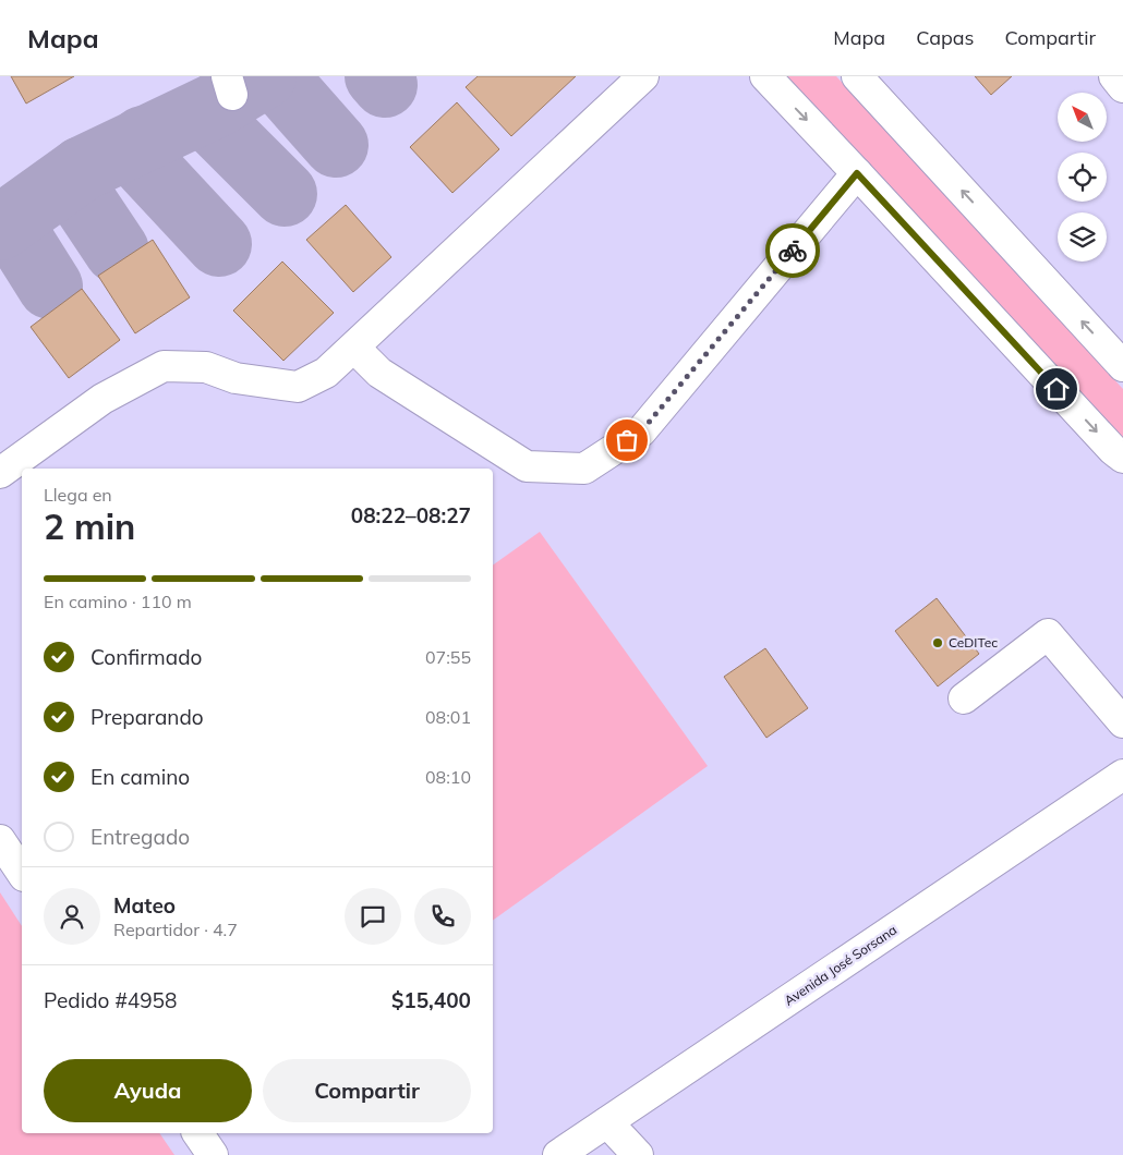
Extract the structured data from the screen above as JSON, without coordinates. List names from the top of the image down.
{
  "streets": {
    "street": ["Avenida José Sorsana"]
  },
  "places": ["CeDITec"],
  "north": "top left",
  "page": {
    "header": "Mapa",
    "nav": ["Mapa", "Capas", "Compartir"],
    "heading": ["2 min", "Llega en", "08:22–08:27"],
    "panel": [
      "Mateo",
      "Repartidor · 4.7",
      "Pedido #4958",
      "$15,400"
    ],
    "bar": "En camino · 110 m",
    "list": [
      ["Confirmado", "07:55"],
      ["Preparando", "08:01"],
      ["En camino", "08:10"],
      "Entregado"
    ],
    "buttons": ["Ayuda", "Compartir"]
  }
}
